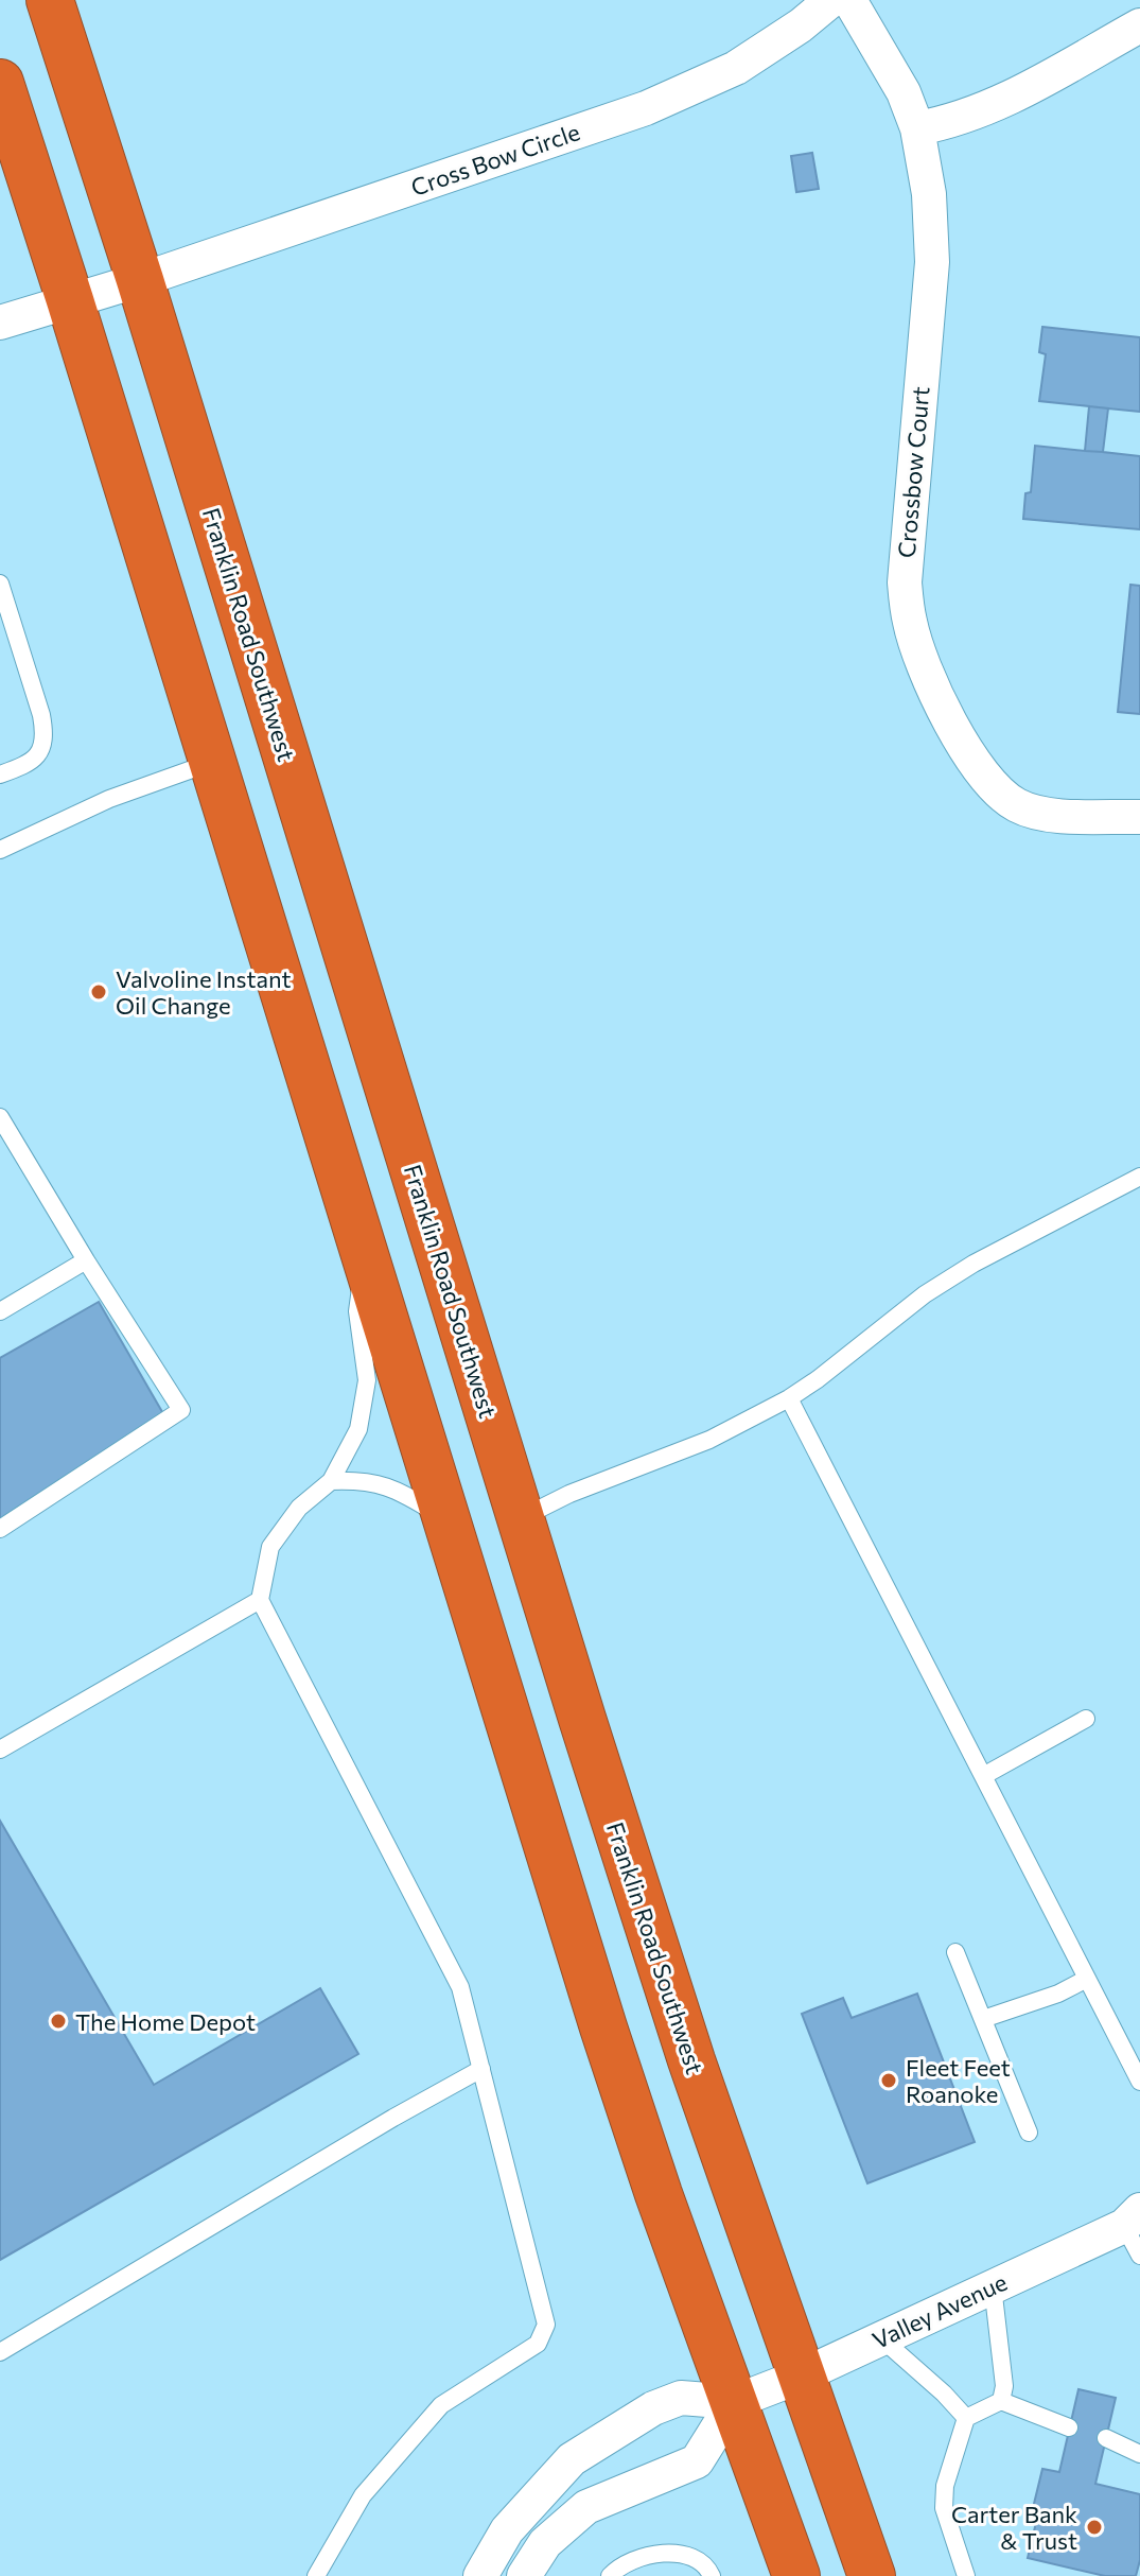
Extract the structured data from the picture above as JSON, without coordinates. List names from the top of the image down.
{
  "streets": {
    "highway": ["Franklin Road Southwest"],
    "street": ["Cross Bow Circle", "Crossbow Court", "Valley Avenue"]
  },
  "crossings": [
    ["Cross Bow Circle", "Franklin Road Southwest"],
    ["Franklin Road Southwest", "Valley Avenue"]
  ],
  "places": [
    "Valvoline Instant Oil Change",
    "The Home Depot",
    "Fleet Feet Roanoke",
    "Carter Bank & Trust"
  ]
}
